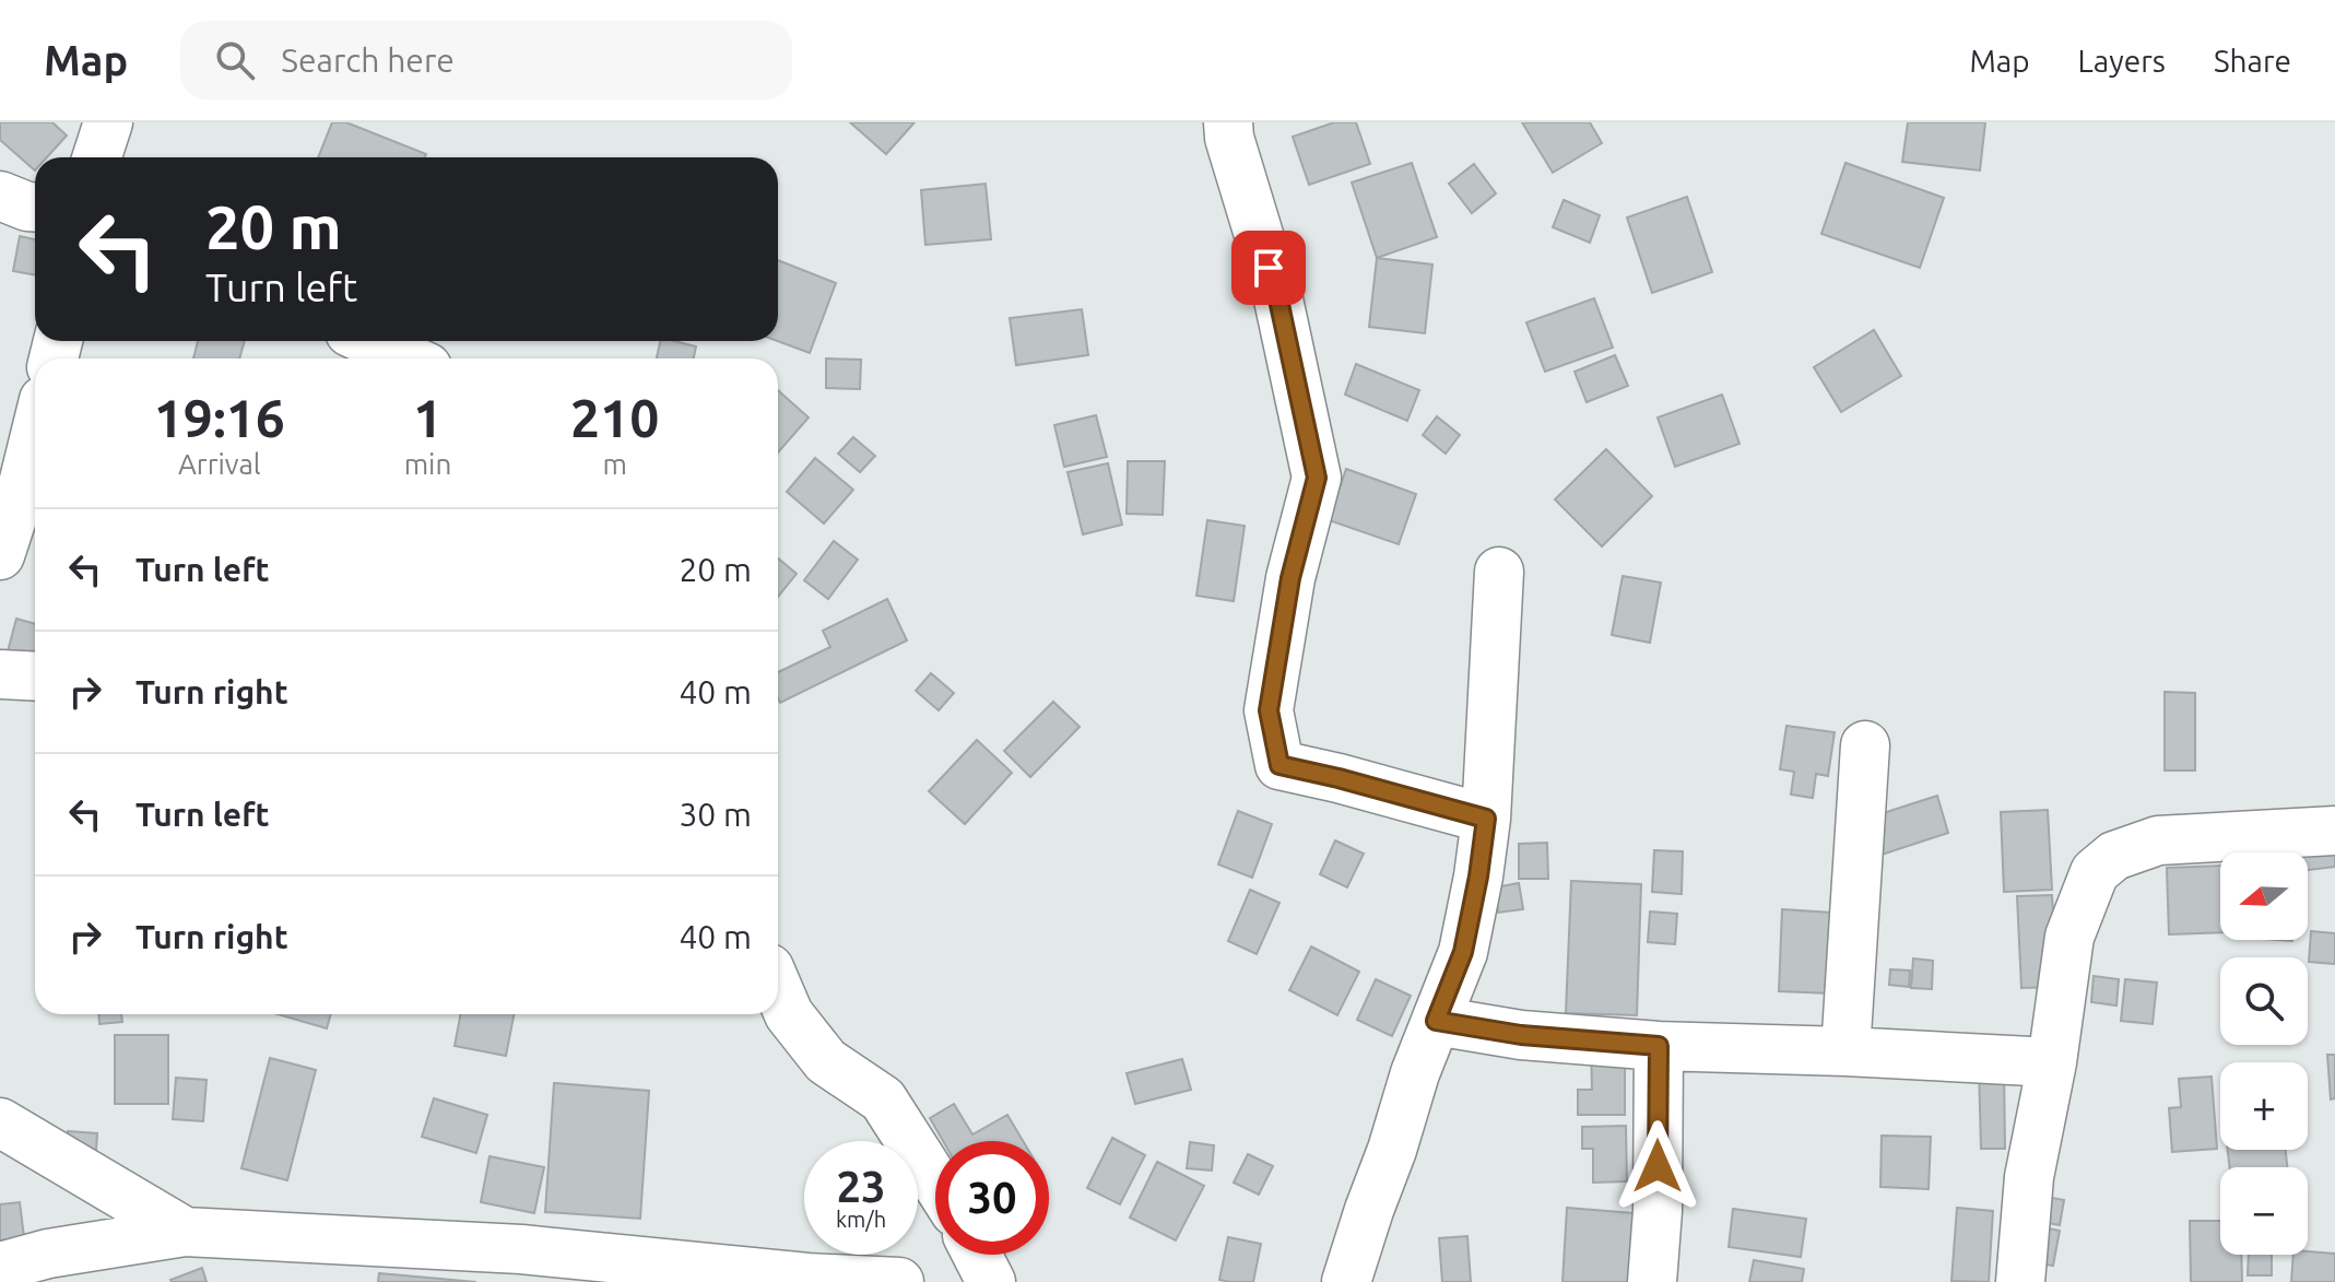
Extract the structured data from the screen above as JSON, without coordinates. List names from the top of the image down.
{
  "north": "left",
  "page": {
    "header": "Map",
    "search": "Search here",
    "nav": ["Map", "Layers", "Share"],
    "turn": ["20 m", "Turn left"],
    "eta": [
      "19:16",
      "Arrival",
      "1",
      "min",
      "210",
      "m"
    ],
    "list": [
      {
        "name": "Turn left",
        "value": "20 m"
      },
      {
        "name": "Turn right",
        "value": "40 m"
      },
      {
        "name": "Turn left",
        "value": "30 m"
      },
      {
        "name": "Turn right",
        "value": "40 m"
      }
    ],
    "map_buttons": ["+", "−"],
    "speed": "23 km/h",
    "limit": "30"
  }
}
